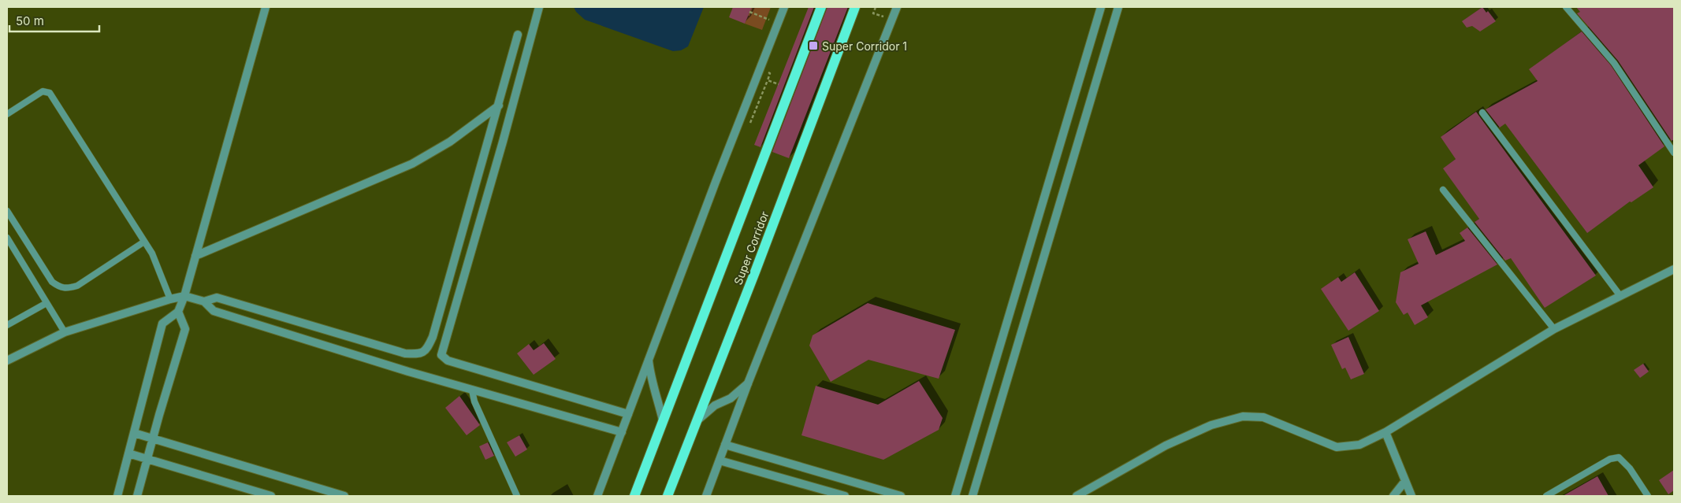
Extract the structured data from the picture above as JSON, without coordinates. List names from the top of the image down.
{
  "streets": {
    "main road": ["Super Corridor"]
  },
  "places": {
    "transit": ["Super Corridor 1"]
  },
  "scale_bar": "50 m"
}
